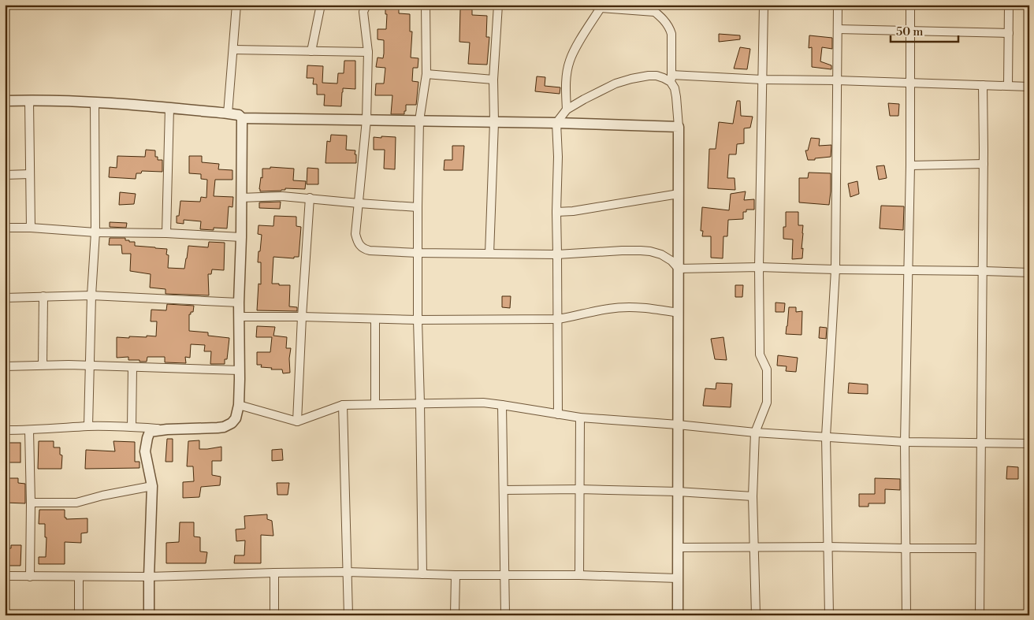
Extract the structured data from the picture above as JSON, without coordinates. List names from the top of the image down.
{
  "scale_bar": "50 m"
}
